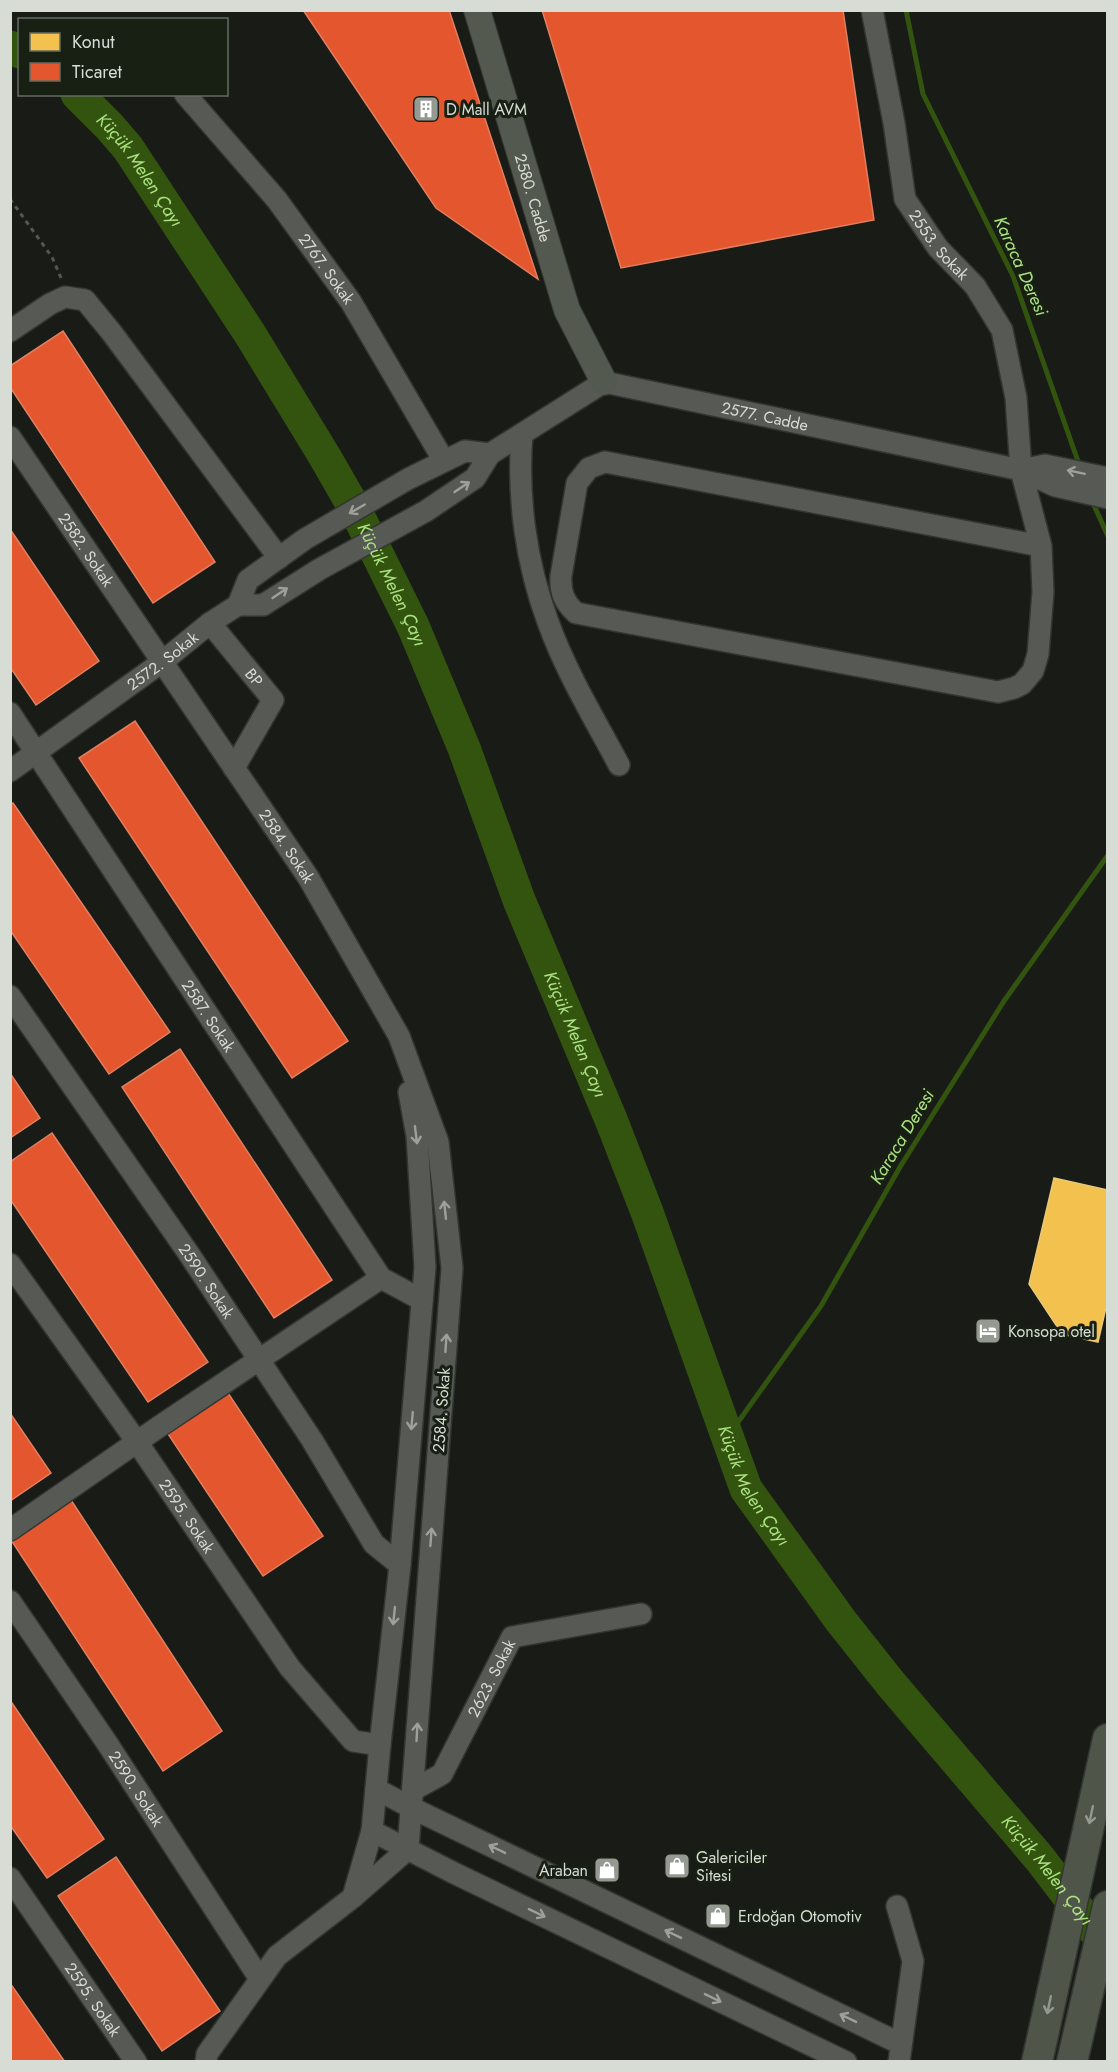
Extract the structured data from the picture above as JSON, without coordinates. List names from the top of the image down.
{
  "streets": {
    "main road": ["2580. Cadde"],
    "street": [
      "2553. Sokak",
      "2767. Sokak",
      "2577. Cadde",
      "2582. Sokak",
      "2572. Sokak",
      "BP",
      "2584. Sokak",
      "2587. Sokak",
      "2590. Sokak",
      "2595. Sokak",
      "2623. Sokak"
    ]
  },
  "crossings": [
    ["2580. Cadde", "2577. Cadde"],
    ["2553. Sokak", "2577. Cadde"],
    ["2582. Sokak", "2572. Sokak"],
    ["2582. Sokak", "2584. Sokak"],
    ["2572. Sokak", "BP"],
    ["2572. Sokak", "2584. Sokak"],
    ["2572. Sokak", "2587. Sokak"],
    ["BP", "2584. Sokak"],
    ["2584. Sokak", "2587. Sokak"],
    ["2584. Sokak", "2590. Sokak"],
    ["2584. Sokak", "2595. Sokak"],
    ["2584. Sokak", "2623. Sokak"]
  ],
  "water": ["Küçük Melen Çayı", "Karaca Deresi"],
  "places": {
    "building": ["D Mall AVM"],
    "hotel": ["Konsopa otel"],
    "shop": ["Galericiler Sitesi", "Araban", "Erdoğan Otomotiv"]
  },
  "legend": ["Konut", "Ticaret"]
}
